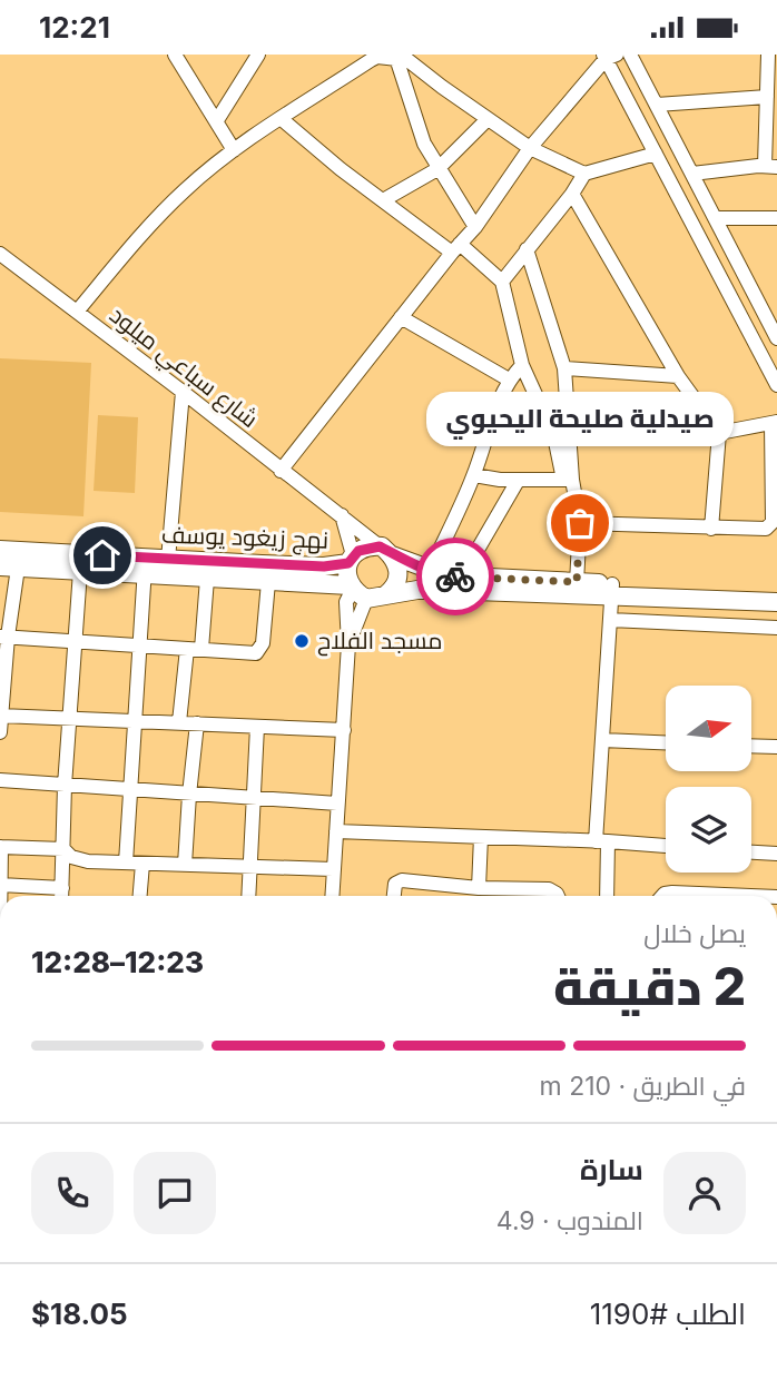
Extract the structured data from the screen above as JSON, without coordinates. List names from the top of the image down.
{
  "streets": {
    "main road": ["نهج زيغود يوسف"],
    "street": ["شارع سباعي ميلود"]
  },
  "crossings": [
    ["شارع سباعي ميلود", "نهج زيغود يوسف"]
  ],
  "places": ["صيدلية صليحة اليحيوي", "مسجد الفلاح"],
  "north": "right",
  "page": {
    "status": "12:21",
    "bubble": "صيدلية صليحة اليحيوي",
    "heading": ["2 دقيقة", "يصل خلال", "12:23–12:28"],
    "panel": [
      "سارة",
      "المندوب · 4.9",
      "الطلب #1190",
      "$18.05"
    ],
    "bar": "في الطريق · 210 m"
  }
}
